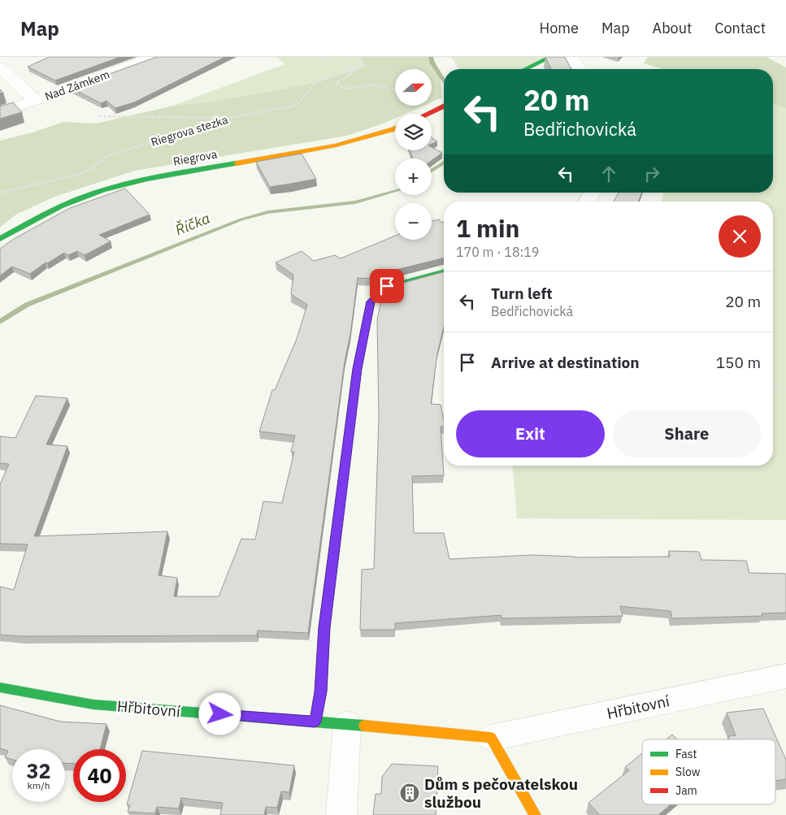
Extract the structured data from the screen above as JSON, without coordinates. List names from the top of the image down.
{
  "streets": {
    "street": ["Nad Zámkem", "Riegrova", "Hřbitovní"],
    "path": ["Riegrova stezka"]
  },
  "water": ["Říčka"],
  "places": {
    "building": ["Dům s pečovatelskou službou"]
  },
  "legend": ["Fast", "Slow", "Jam"],
  "north": "right",
  "page": {
    "header": "Map",
    "nav": [
      "Home",
      "Map",
      "About",
      "Contact"
    ],
    "map_buttons": ["+", "−"],
    "turn": ["20 m", "Bedřichovická"],
    "heading": ["1 min", "170 m · 18:19"],
    "list": [
      {
        "name": "Turn left",
        "note": "Bedřichovická",
        "value": "20 m"
      },
      {
        "name": "Arrive at destination",
        "value": "150 m"
      }
    ],
    "buttons": ["Exit", "Share"],
    "speed": "32 km/h",
    "limit": "40"
  }
}
